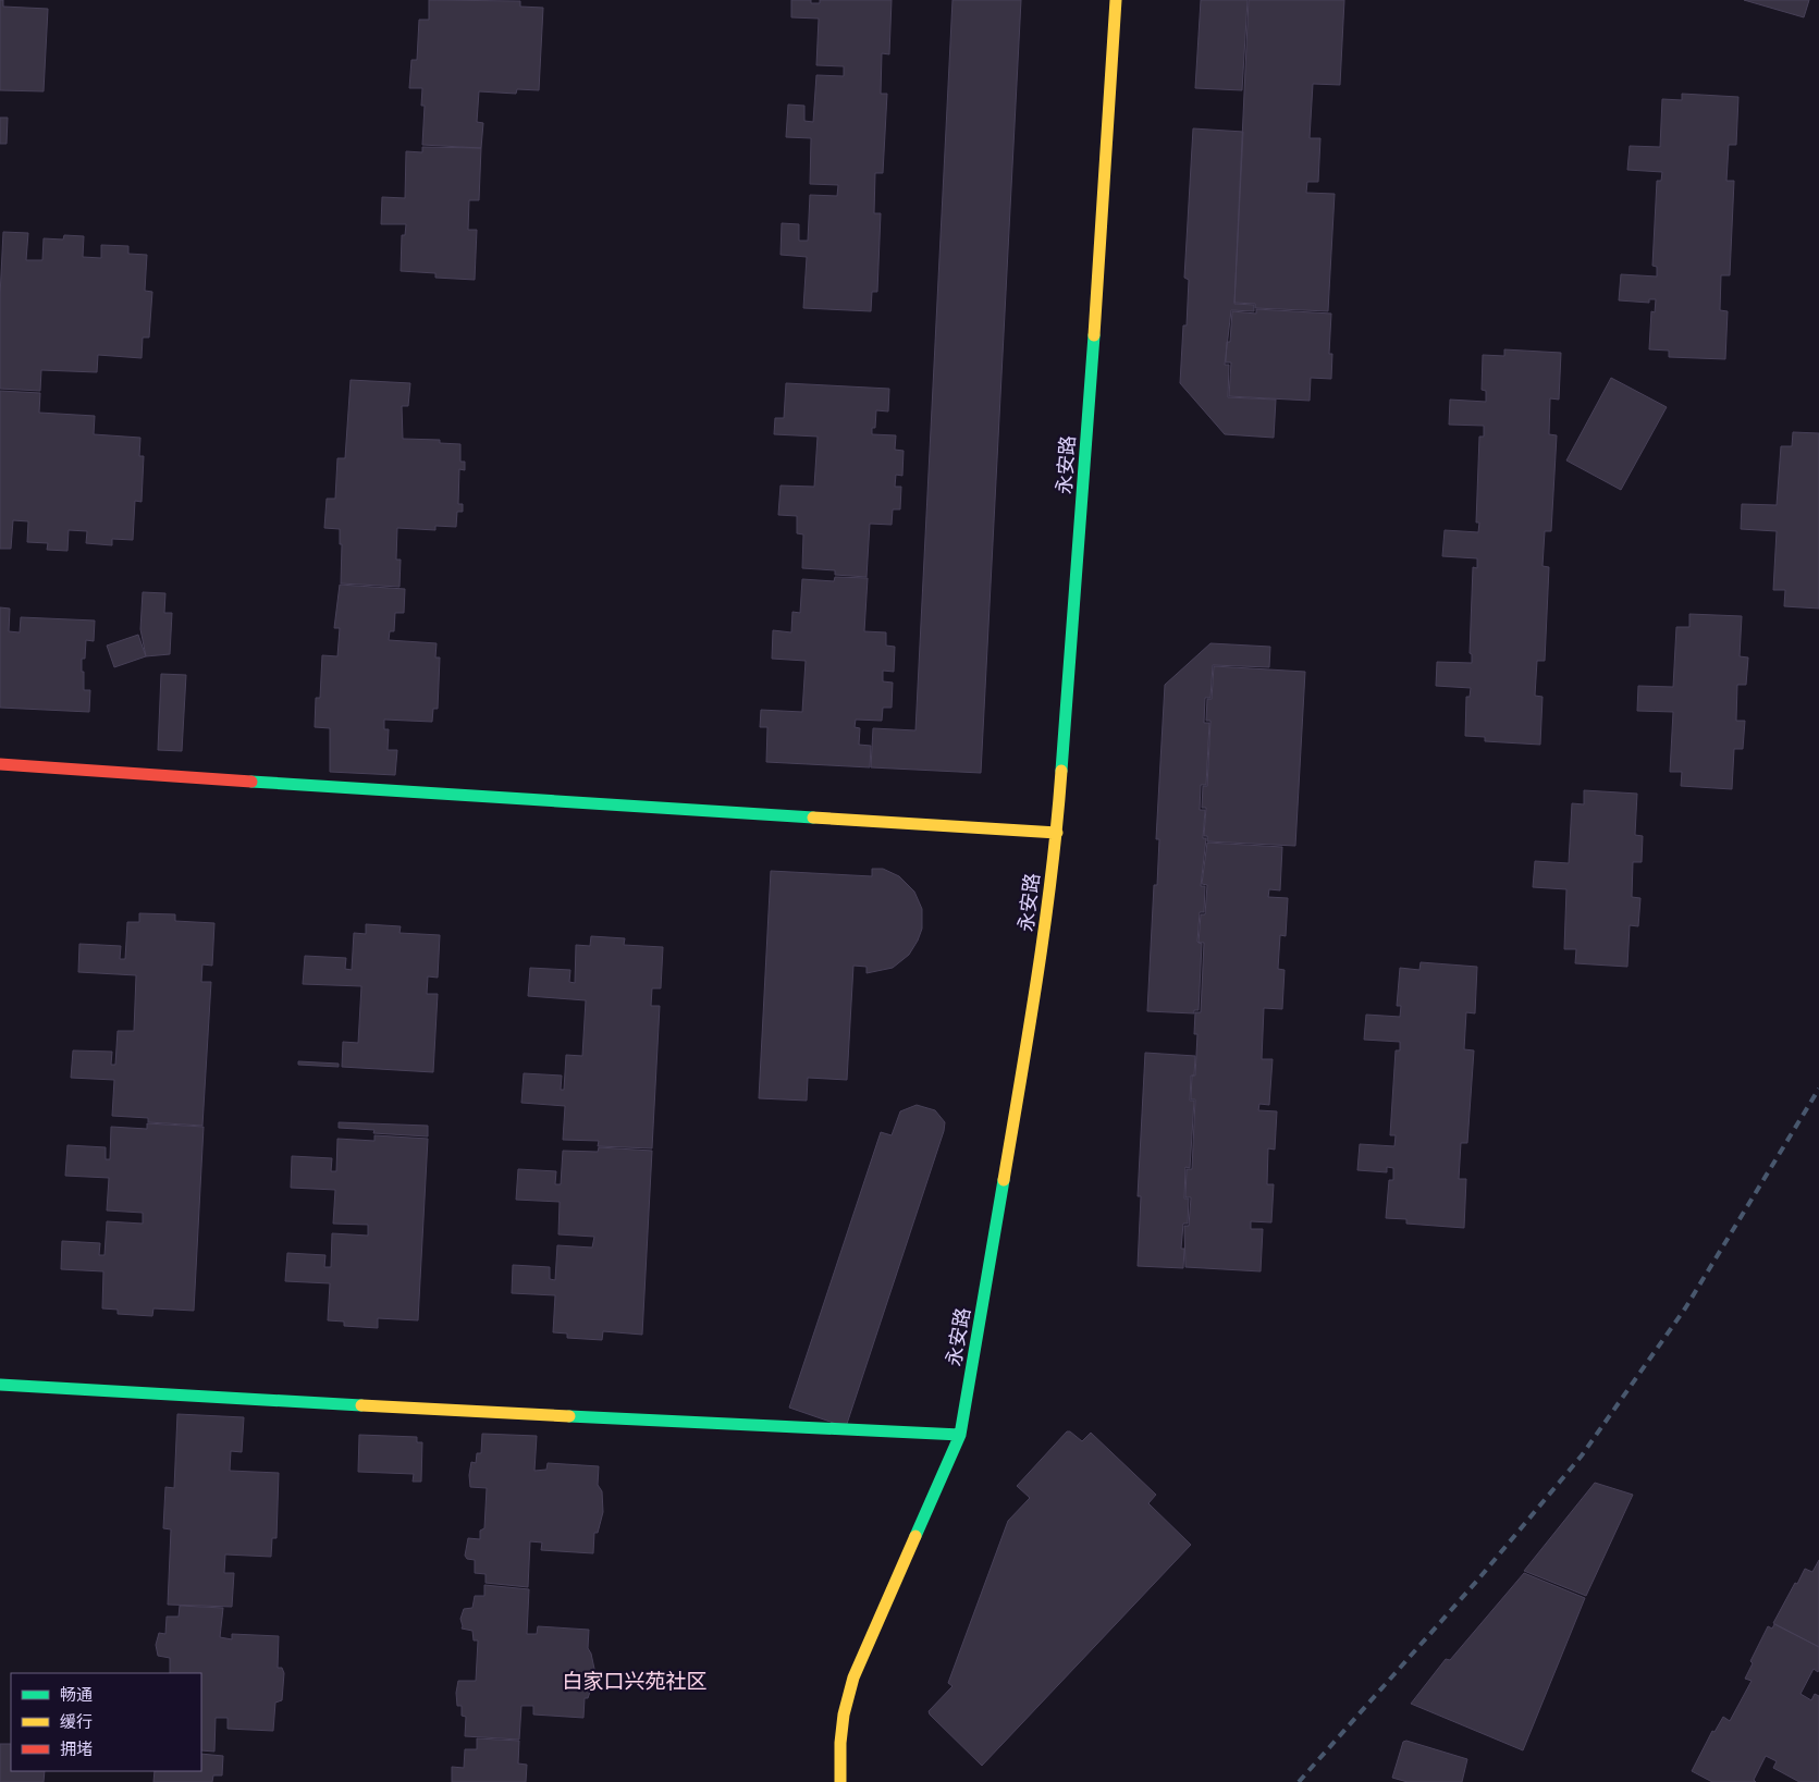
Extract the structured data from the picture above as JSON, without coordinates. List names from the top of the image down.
{
  "streets": {
    "street": ["永安路"]
  },
  "districts": ["白家口兴苑社区"],
  "legend": ["畅通", "缓行", "拥堵"]
}
